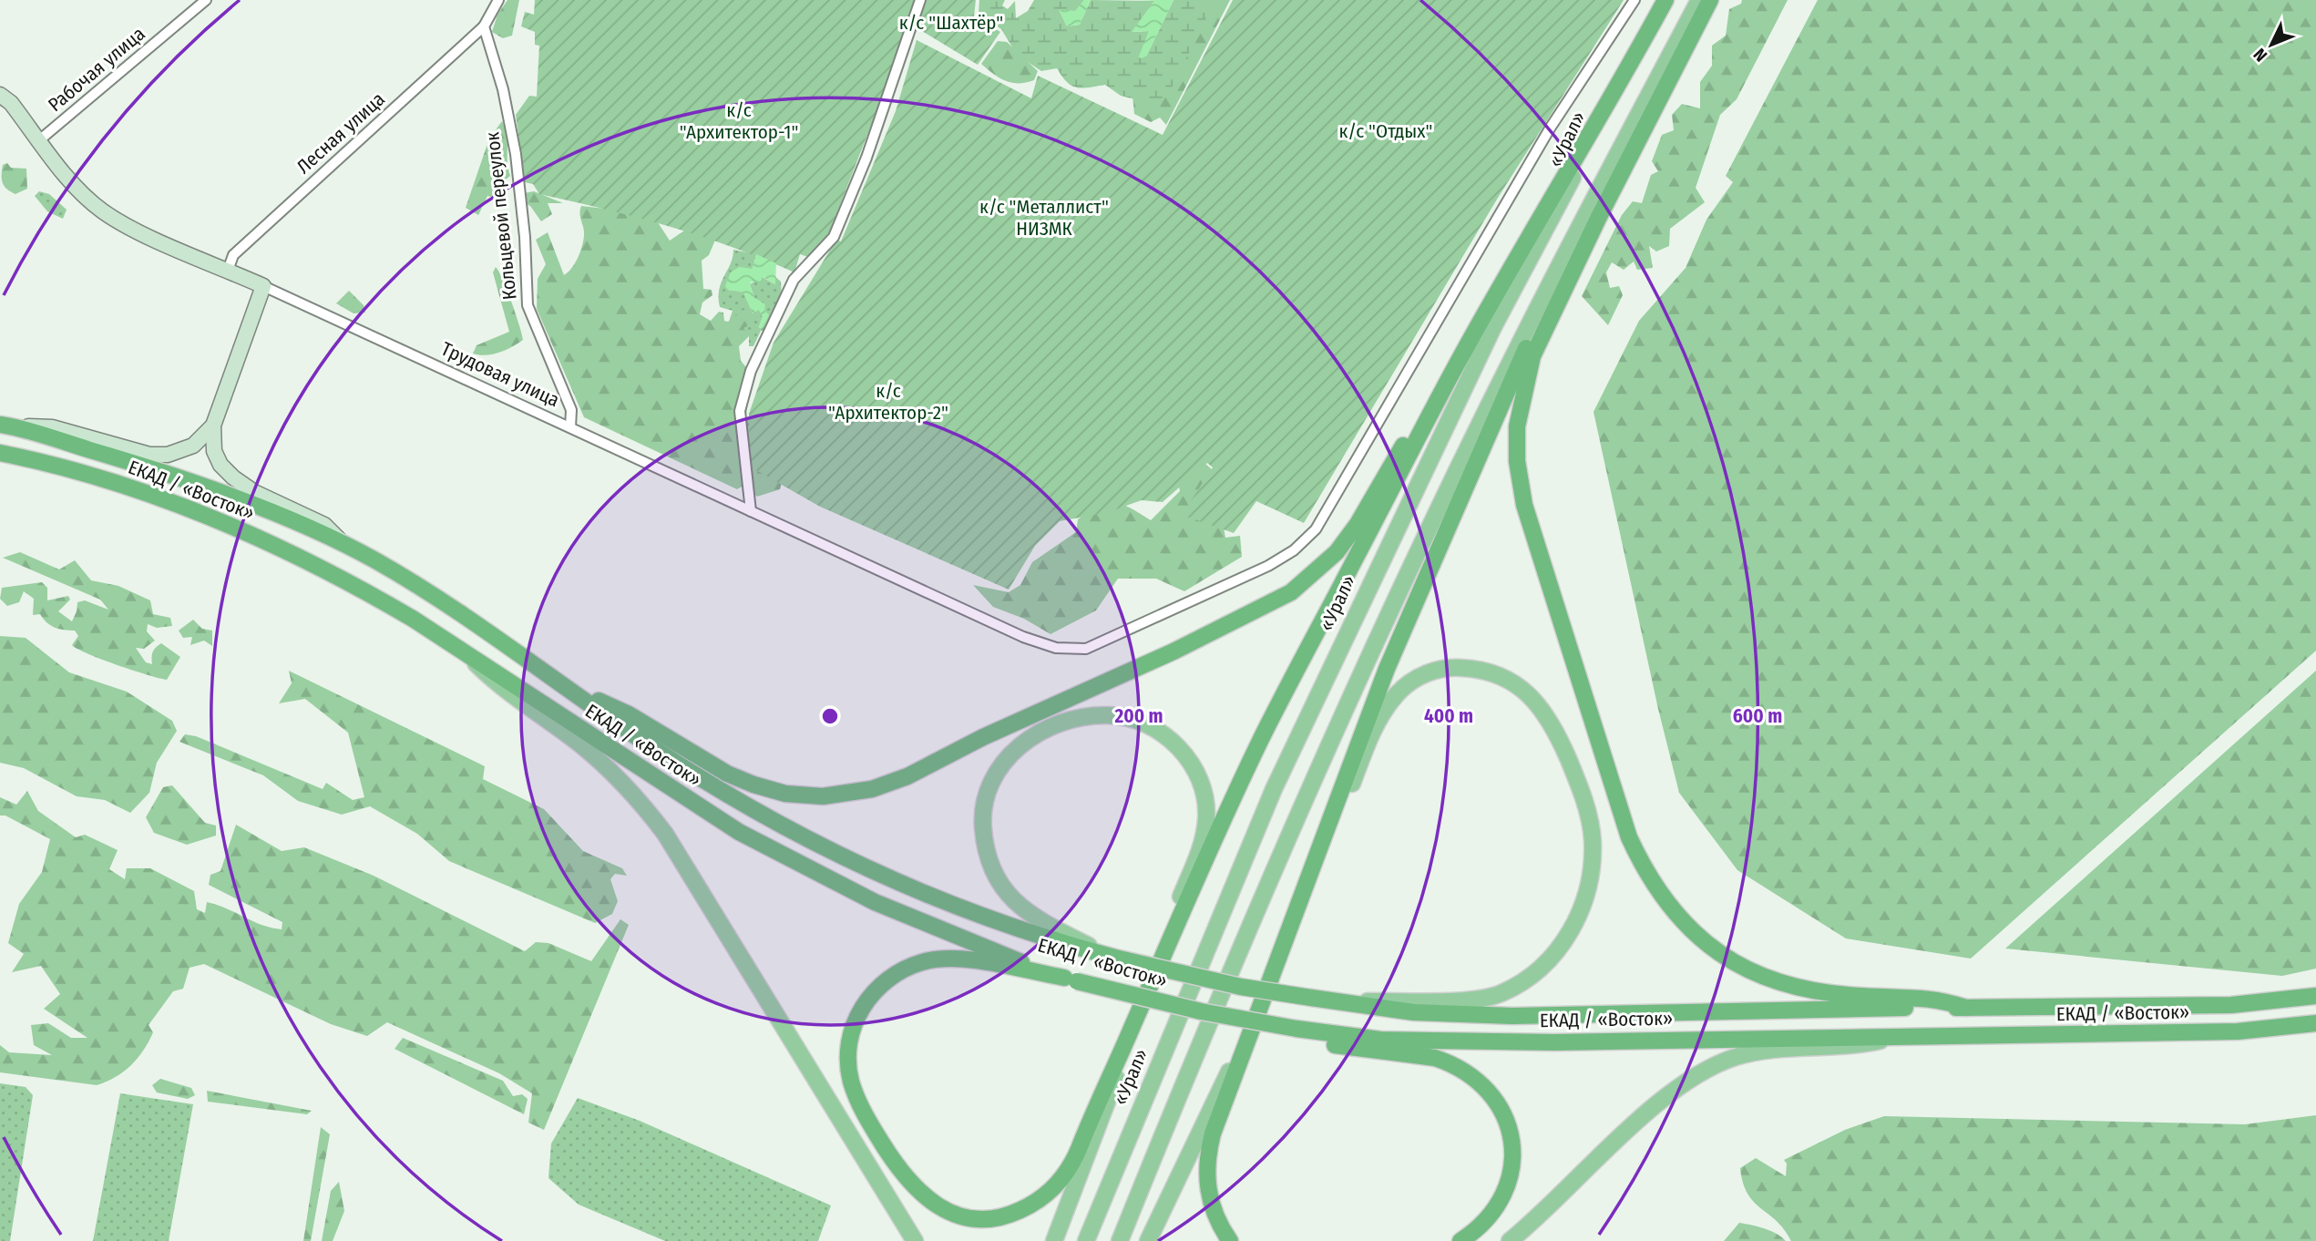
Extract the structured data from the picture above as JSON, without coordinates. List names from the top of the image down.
{
  "streets": {
    "highway": ["«Урал»", "ЕКАД / «Восток»"],
    "main road": ["Трудовая улица"],
    "street": ["Рабочая улица", "Лесная улица", "Кольцевой переулок"]
  },
  "crossings": [
    ["Рабочая улица", "Трудовая улица"],
    ["Лесная улица", "Кольцевой переулок"],
    ["Лесная улица", "Трудовая улица"],
    ["Кольцевой переулок", "Трудовая улица"]
  ],
  "parks": [
    "к/с \"Шахтёр\"",
    "к/с \"Архитектор-1\"",
    "к/с \"Отдых\"",
    "к/с \"Металлист\" НИЗМК",
    "к/с \"Архитектор-2\""
  ],
  "north": "bottom left",
  "rings": ["200 m", "400 m", "600 m"]
}
